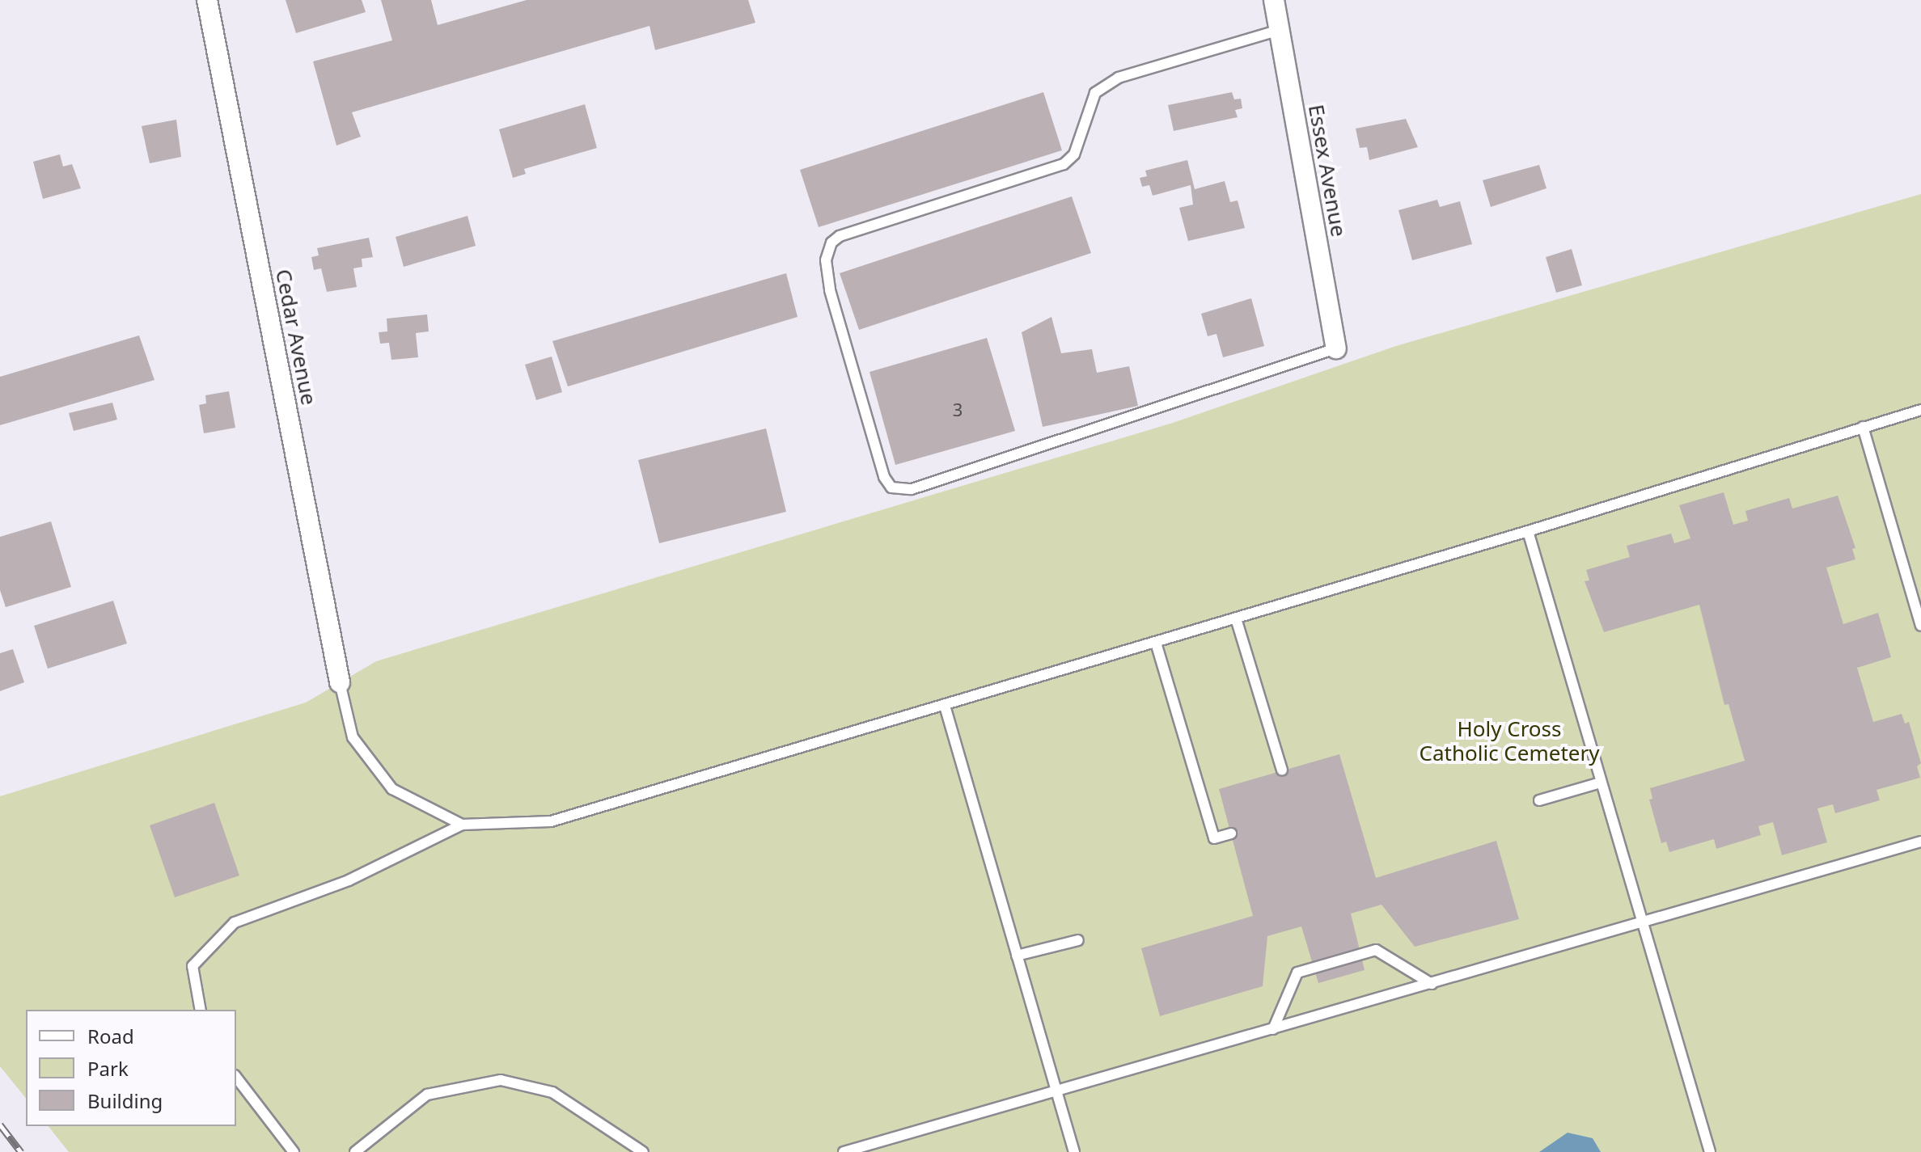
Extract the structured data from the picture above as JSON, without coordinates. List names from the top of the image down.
{
  "streets": {
    "street": ["Essex Avenue", "Cedar Avenue"]
  },
  "parks": ["Holy Cross Catholic Cemetery"],
  "house_numbers": ["3"],
  "legend": ["Road", "Park", "Building"]
}
